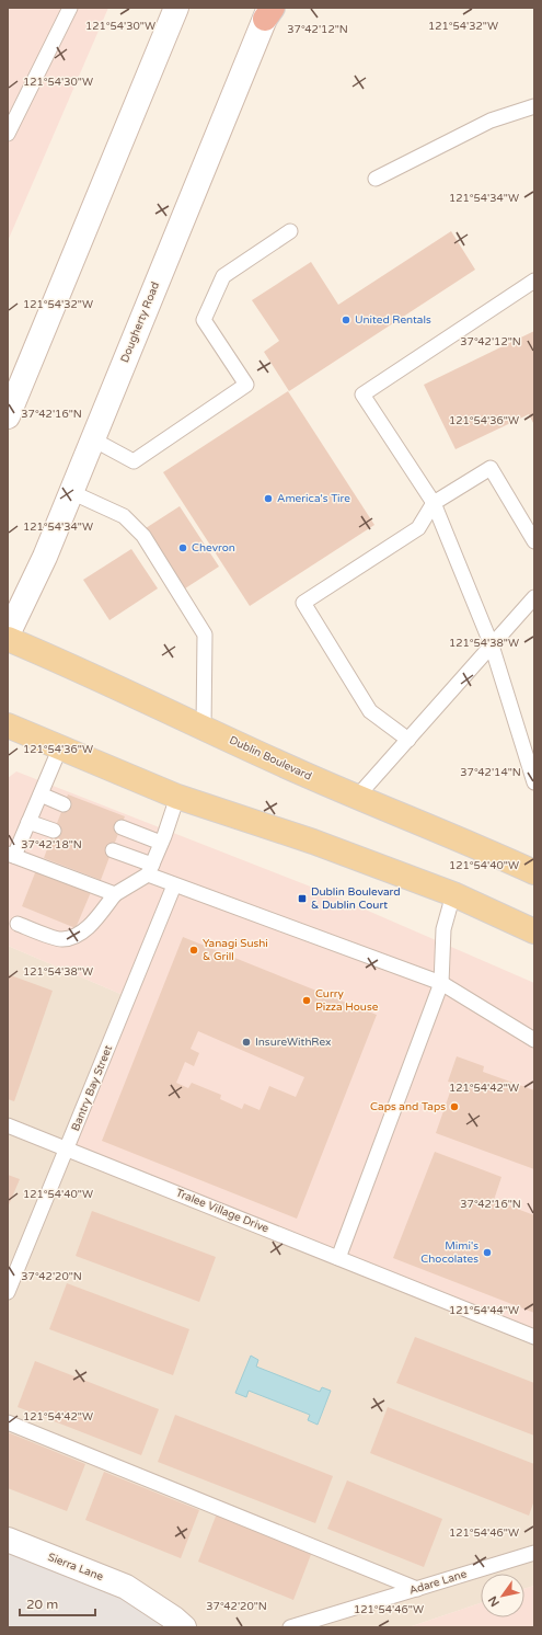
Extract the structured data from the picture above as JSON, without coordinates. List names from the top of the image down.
{
  "streets": {
    "main road": ["Dougherty Road", "Dublin Boulevard", "Sierra Lane"],
    "lane": ["Bantry Bay Street", "Tralee Village Drive", "Adare Lane"]
  },
  "crossings": [
    ["Bantry Bay Street", "Tralee Village Drive"]
  ],
  "places": {
    "other": [
      "United Rentals",
      "America's Tire",
      "Chevron",
      "Yanagi Sushi & Grill",
      "Curry Pizza House",
      "InsureWithRex",
      "Caps and Taps",
      "Mimi's Chocolates"
    ],
    "transit": ["Dublin Boulevard & Dublin Court"]
  },
  "scale_bar": "20 m",
  "north": "bottom left",
  "coordinates": [
    "121°54'30\"W",
    "121°54'32\"W",
    "37°42'12\"N",
    "121°54'34\"W",
    "37°42'16\"N",
    "121°54'36\"W",
    "121°54'38\"W",
    "37°42'14\"N",
    "37°42'18\"N",
    "121°54'40\"W",
    "121°54'42\"W",
    "37°42'20\"N",
    "121°54'44\"W",
    "121°54'46\"W"
  ]
}
